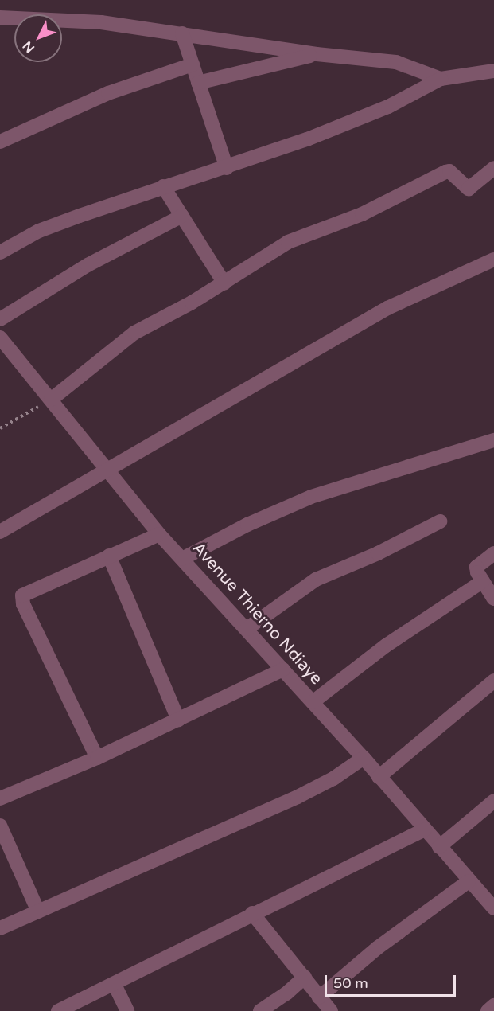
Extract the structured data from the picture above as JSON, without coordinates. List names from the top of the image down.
{
  "streets": {
    "street": ["Avenue Thierno Ndiaye"]
  },
  "scale_bar": "50 m",
  "north": "bottom left"
}
